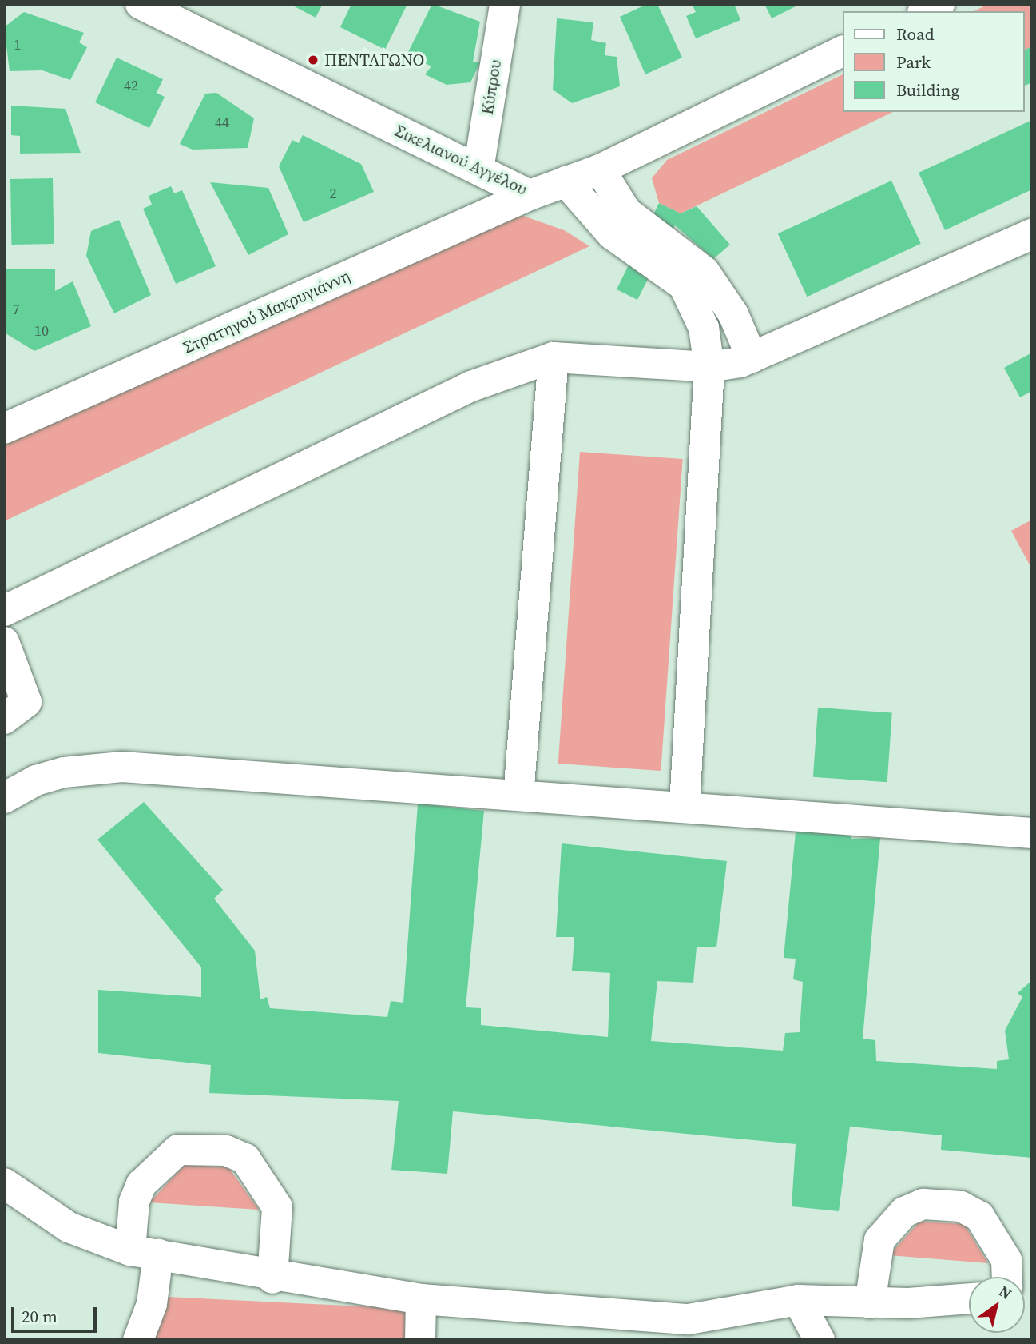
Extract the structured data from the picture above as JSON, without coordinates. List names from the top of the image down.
{
  "streets": {
    "street": ["Κύπρου", "Σικελιανού Αγγέλου", "Στρατηγού Μακρυγιάννη"]
  },
  "crossings": [
    ["Κύπρου", "Σικελιανού Αγγέλου"],
    ["Σικελιανού Αγγέλου", "Στρατηγού Μακρυγιάννη"]
  ],
  "places": ["ΠΕΝΤΑΓΩΝΟ"],
  "house_numbers": [
    "1",
    "42",
    "44",
    "2",
    "7",
    "10"
  ],
  "legend": ["Road", "Park", "Building"],
  "scale_bar": "20 m",
  "north": "top right"
}
